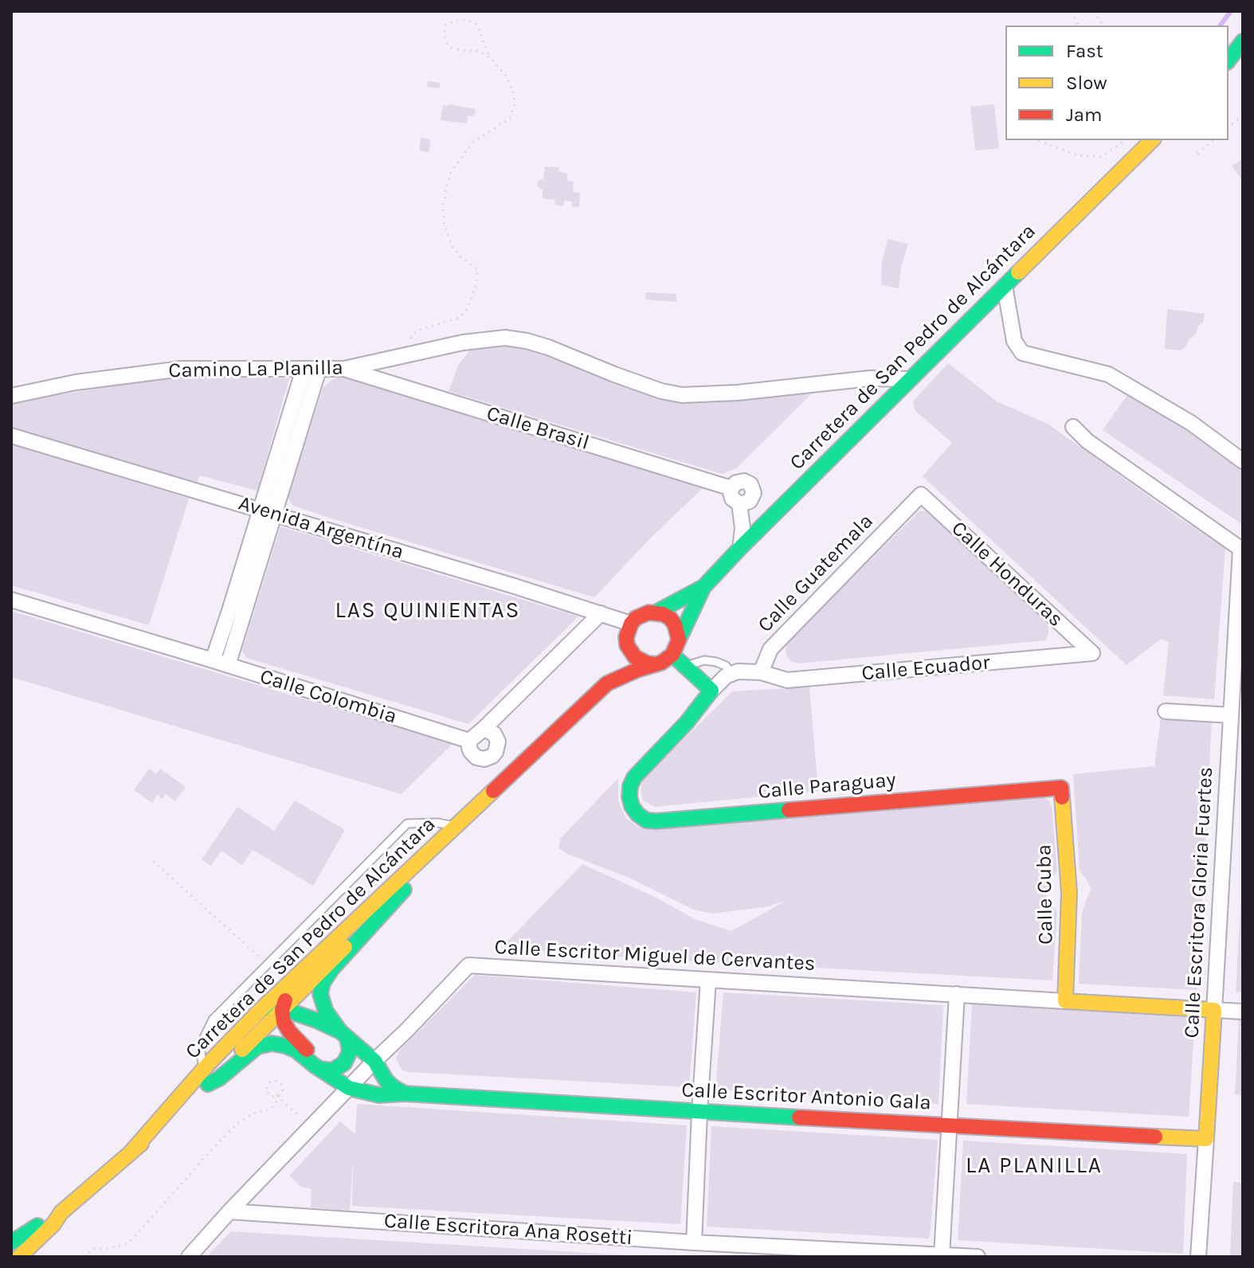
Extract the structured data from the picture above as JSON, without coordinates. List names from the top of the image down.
{
  "streets": {
    "main road": [
      "Carretera de San Pedro de Alcántara",
      "Calle Paraguay",
      "Calle Cuba",
      "Calle Escritora Gloria Fuertes",
      "Calle Escritor Miguel de Cervantes",
      "Calle Escritor Antonio Gala"
    ],
    "street": [
      "Camino La Planilla",
      "Calle Brasil",
      "Avenida Argentína",
      "Calle Guatemala",
      "Calle Honduras",
      "Calle Ecuador",
      "Calle Colombia",
      "Calle Escritora Ana Rosetti"
    ]
  },
  "crossings": [
    ["Carretera de San Pedro de Alcántara", "Camino La Planilla"],
    ["Carretera de San Pedro de Alcántara", "Avenida Argentína"],
    ["Camino La Planilla", "Calle Brasil"],
    ["Calle Guatemala", "Calle Honduras"],
    ["Calle Guatemala", "Calle Ecuador"],
    ["Calle Honduras", "Calle Ecuador"],
    ["Calle Paraguay", "Calle Cuba"],
    ["Calle Cuba", "Calle Escritor Miguel de Cervantes"],
    ["Calle Escritora Gloria Fuertes", "Calle Escritor Miguel de Cervantes"],
    ["Calle Escritora Gloria Fuertes", "Calle Escritor Antonio Gala"],
    ["Calle Escritor Miguel de Cervantes", "Calle Escritor Antonio Gala"],
    ["Calle Escritor Miguel de Cervantes", "Calle Escritora Ana Rosetti"]
  ],
  "districts": ["LAS QUINIENTAS", "LA PLANILLA"],
  "legend": ["Fast", "Slow", "Jam"]
}
